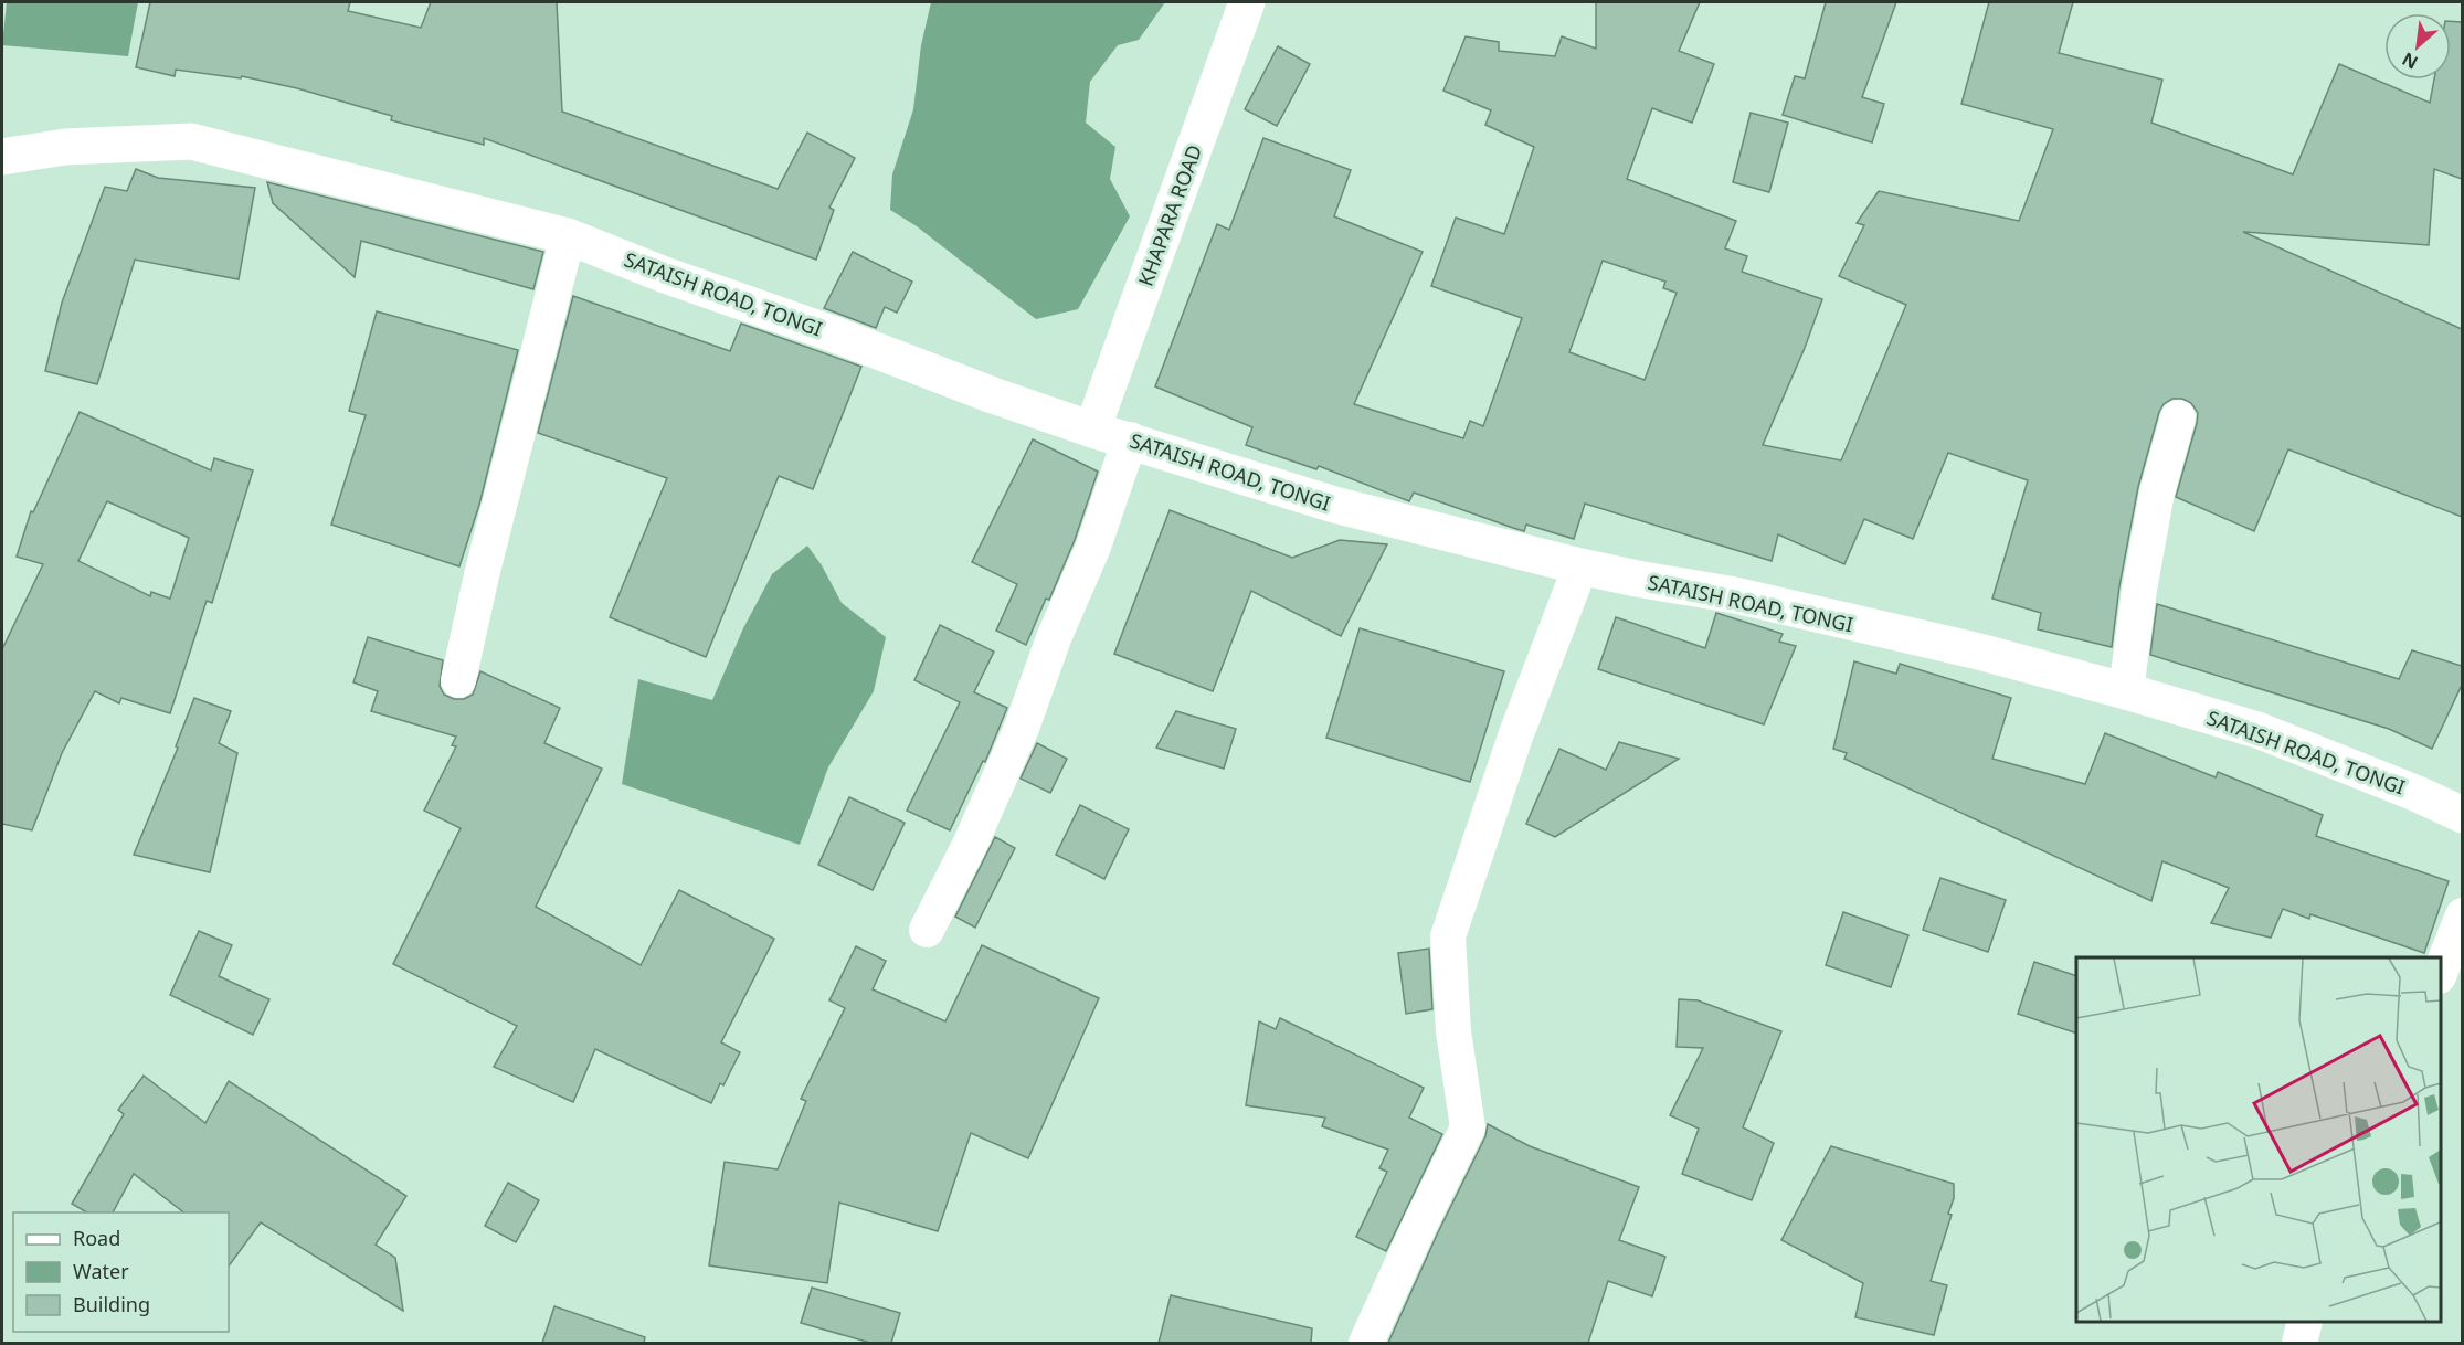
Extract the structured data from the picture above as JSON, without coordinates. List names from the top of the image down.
{
  "streets": {
    "street": ["KHAPARA ROAD", "SATAISH ROAD, TONGI"]
  },
  "crossings": [
    ["KHAPARA ROAD", "SATAISH ROAD, TONGI"]
  ],
  "legend": ["Road", "Water", "Building"],
  "north": "bottom left"
}
